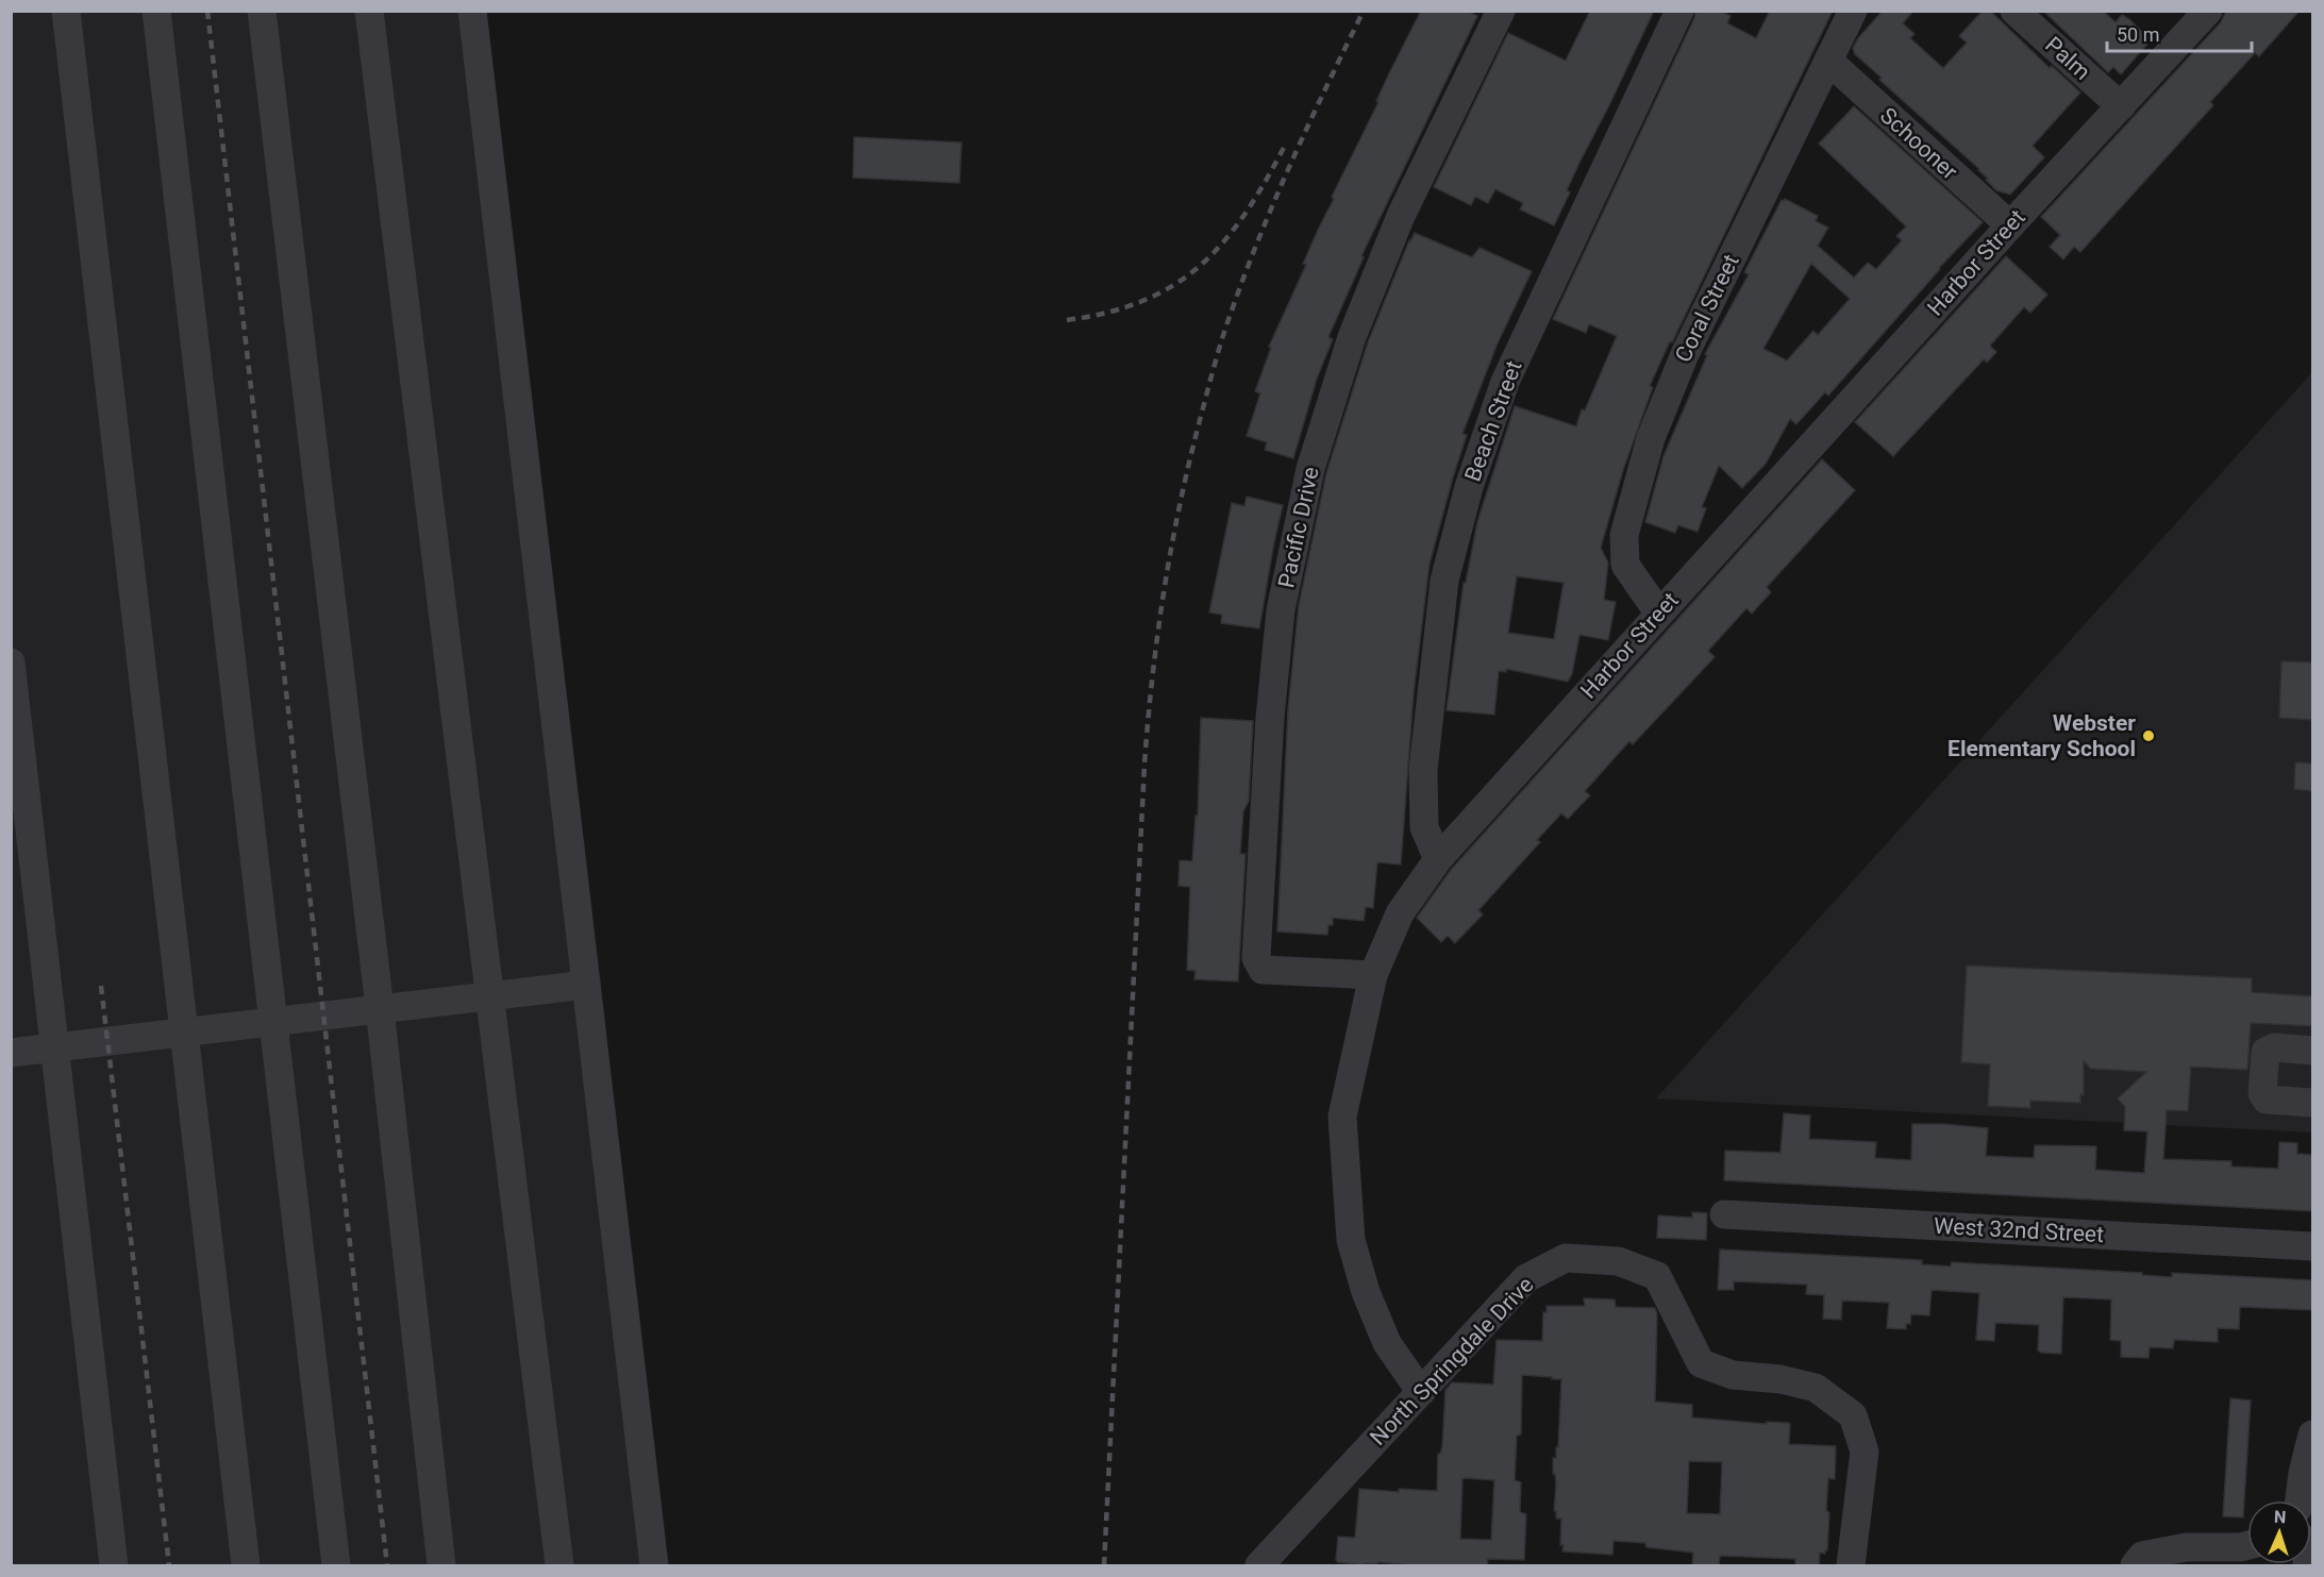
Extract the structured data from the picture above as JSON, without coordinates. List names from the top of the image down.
{
  "streets": {
    "street": [
      "Palm",
      "Schooner",
      "Harbor Street",
      "Coral Street",
      "Beach Street",
      "Pacific Drive",
      "West 32nd Street",
      "North Springdale Drive"
    ]
  },
  "crossings": [
    ["Palm", "Harbor Street"],
    ["Schooner", "Harbor Street"],
    ["Schooner", "Coral Street"],
    ["Harbor Street", "Coral Street"],
    ["Harbor Street", "Beach Street"],
    ["Harbor Street", "Pacific Drive"],
    ["Harbor Street", "North Springdale Drive"]
  ],
  "places": ["Webster Elementary School"],
  "scale_bar": "50 m",
  "north": "top"
}
